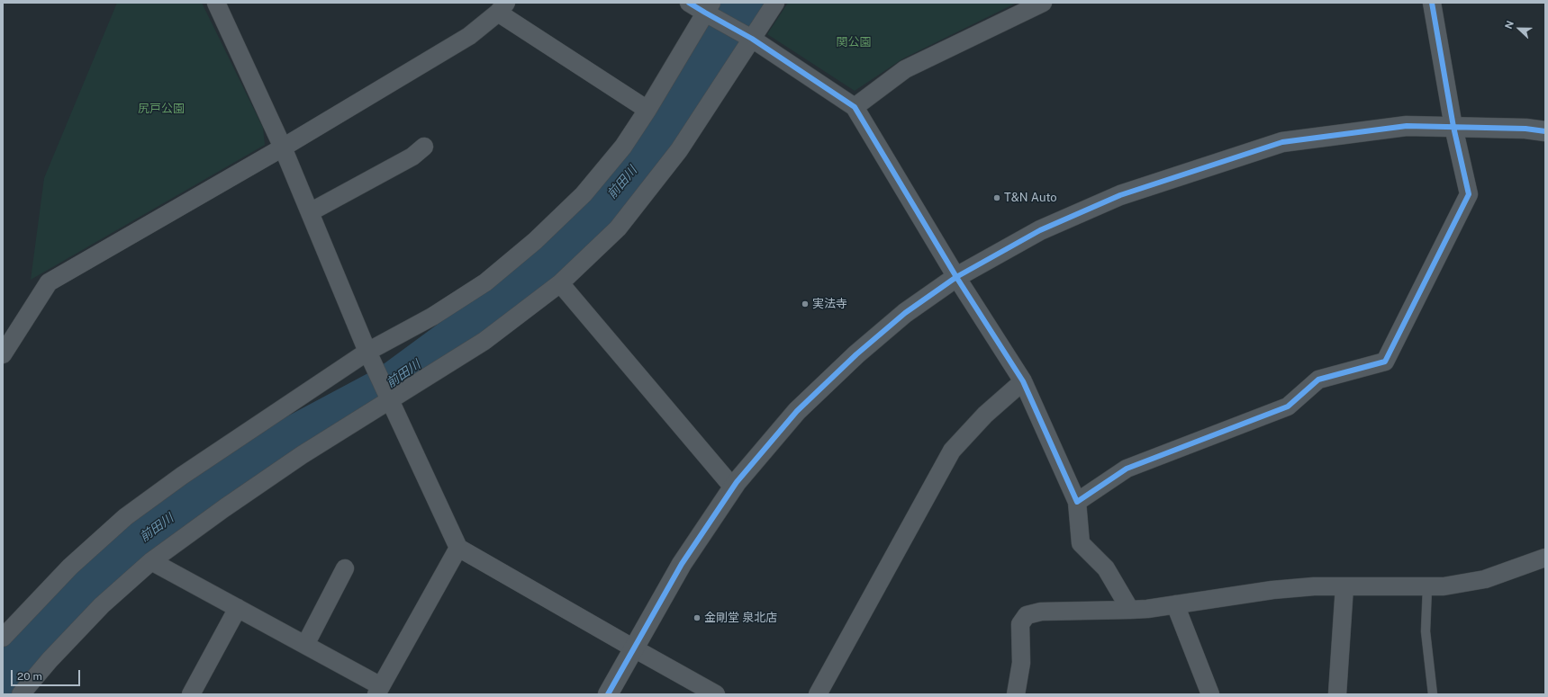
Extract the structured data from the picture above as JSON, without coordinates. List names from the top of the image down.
{
  "water": ["前田川"],
  "parks": ["関公園", "尻戸公園"],
  "places": ["T&N Auto", "実法寺", "金剛堂 泉北店"],
  "scale_bar": "20 m",
  "north": "left"
}
